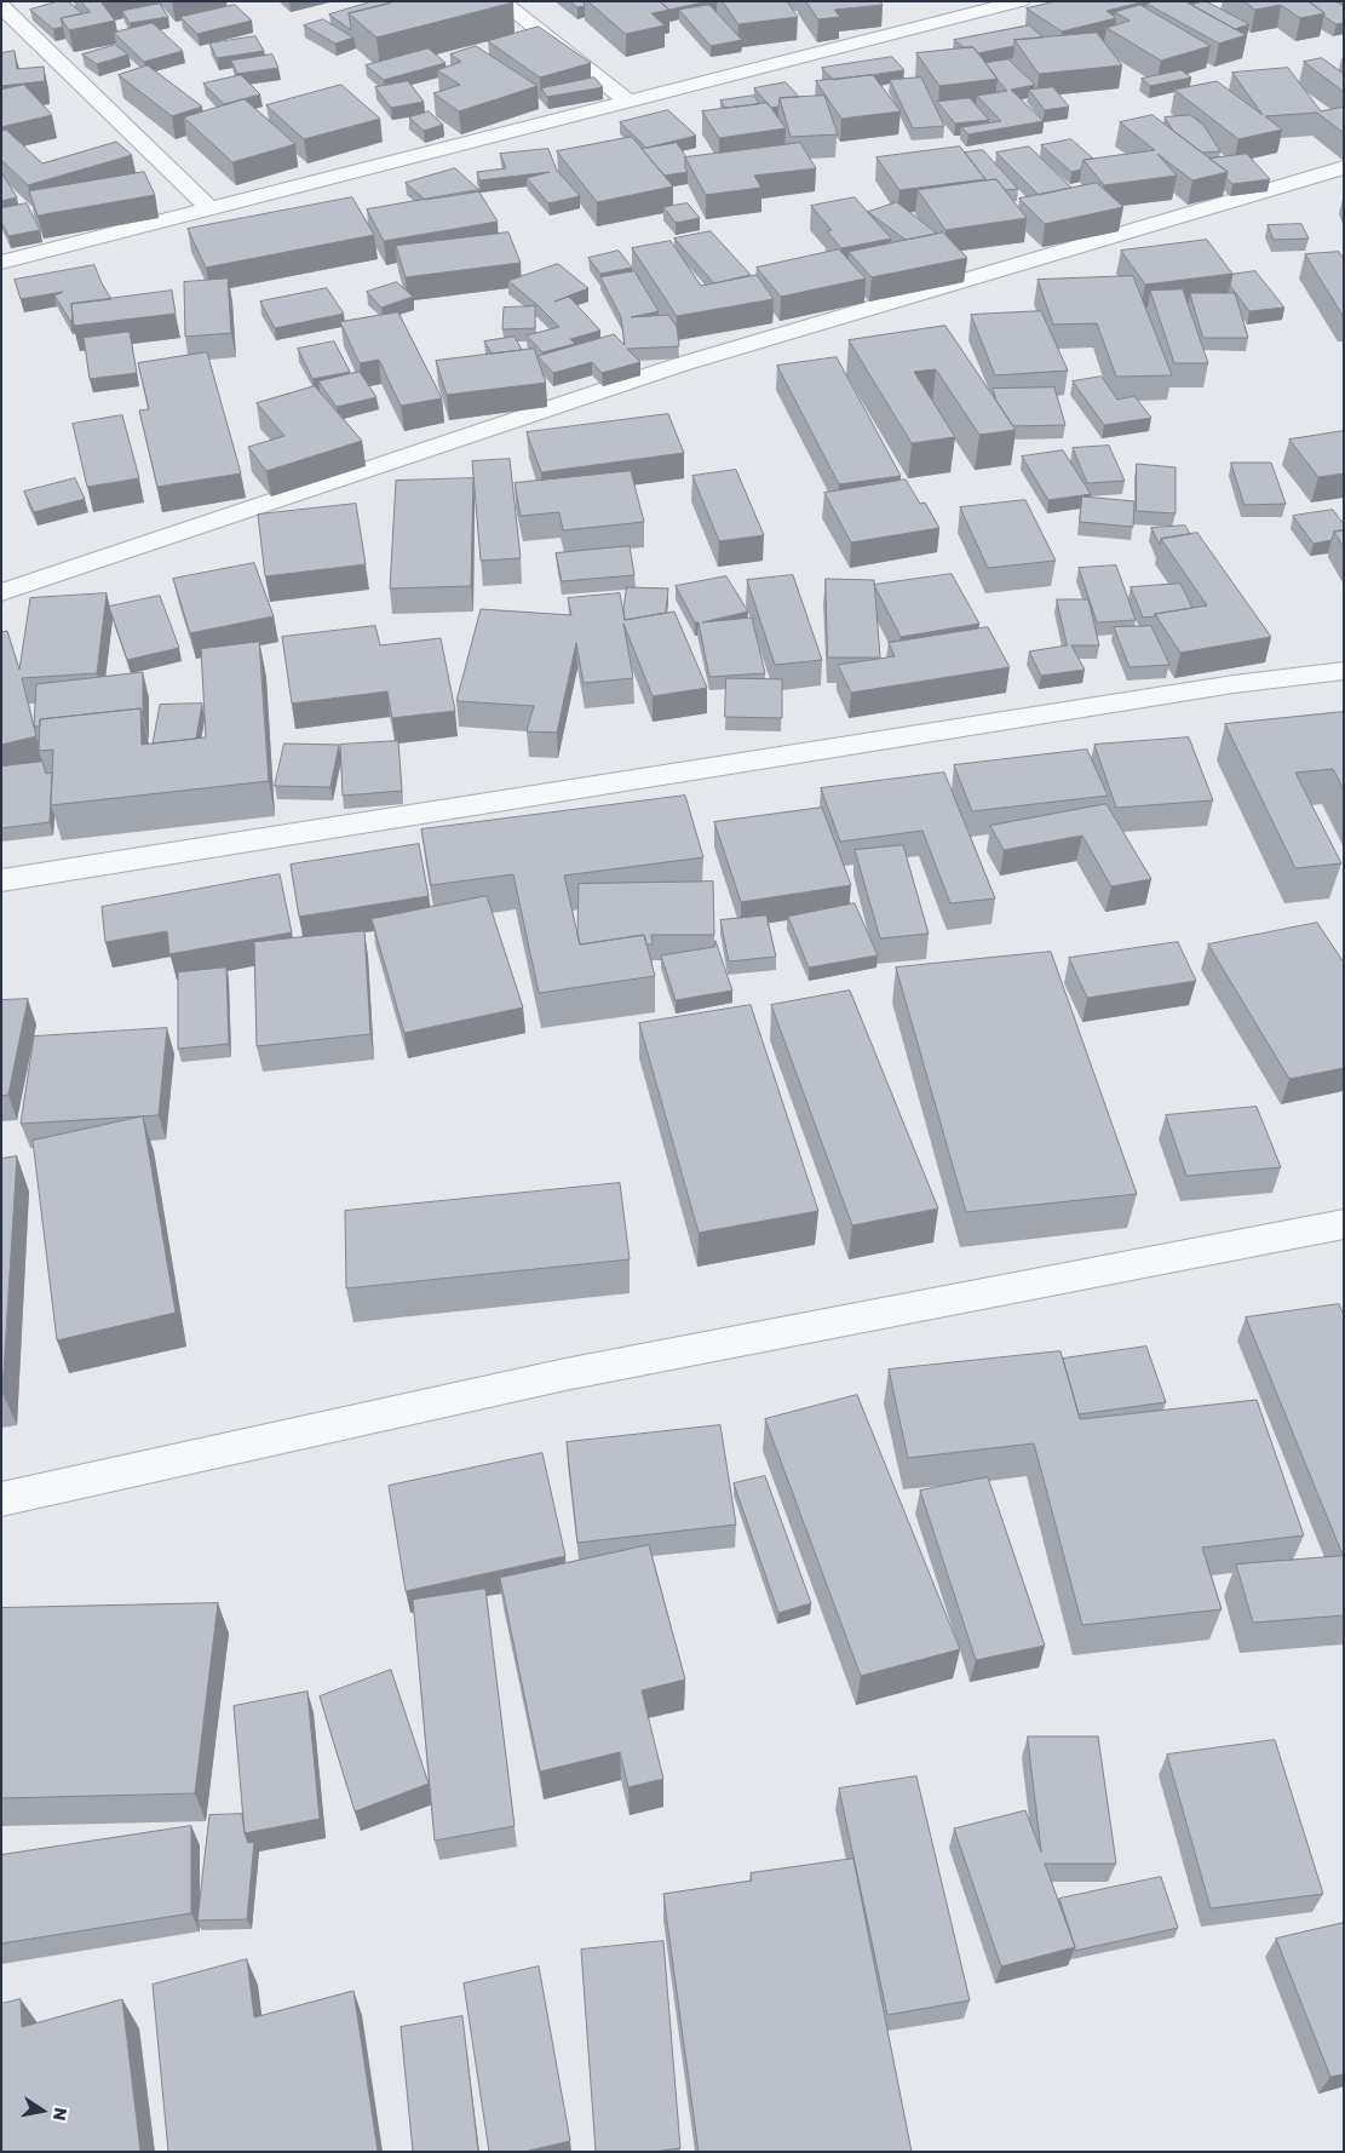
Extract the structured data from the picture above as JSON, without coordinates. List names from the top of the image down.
{
  "north": "right"
}
